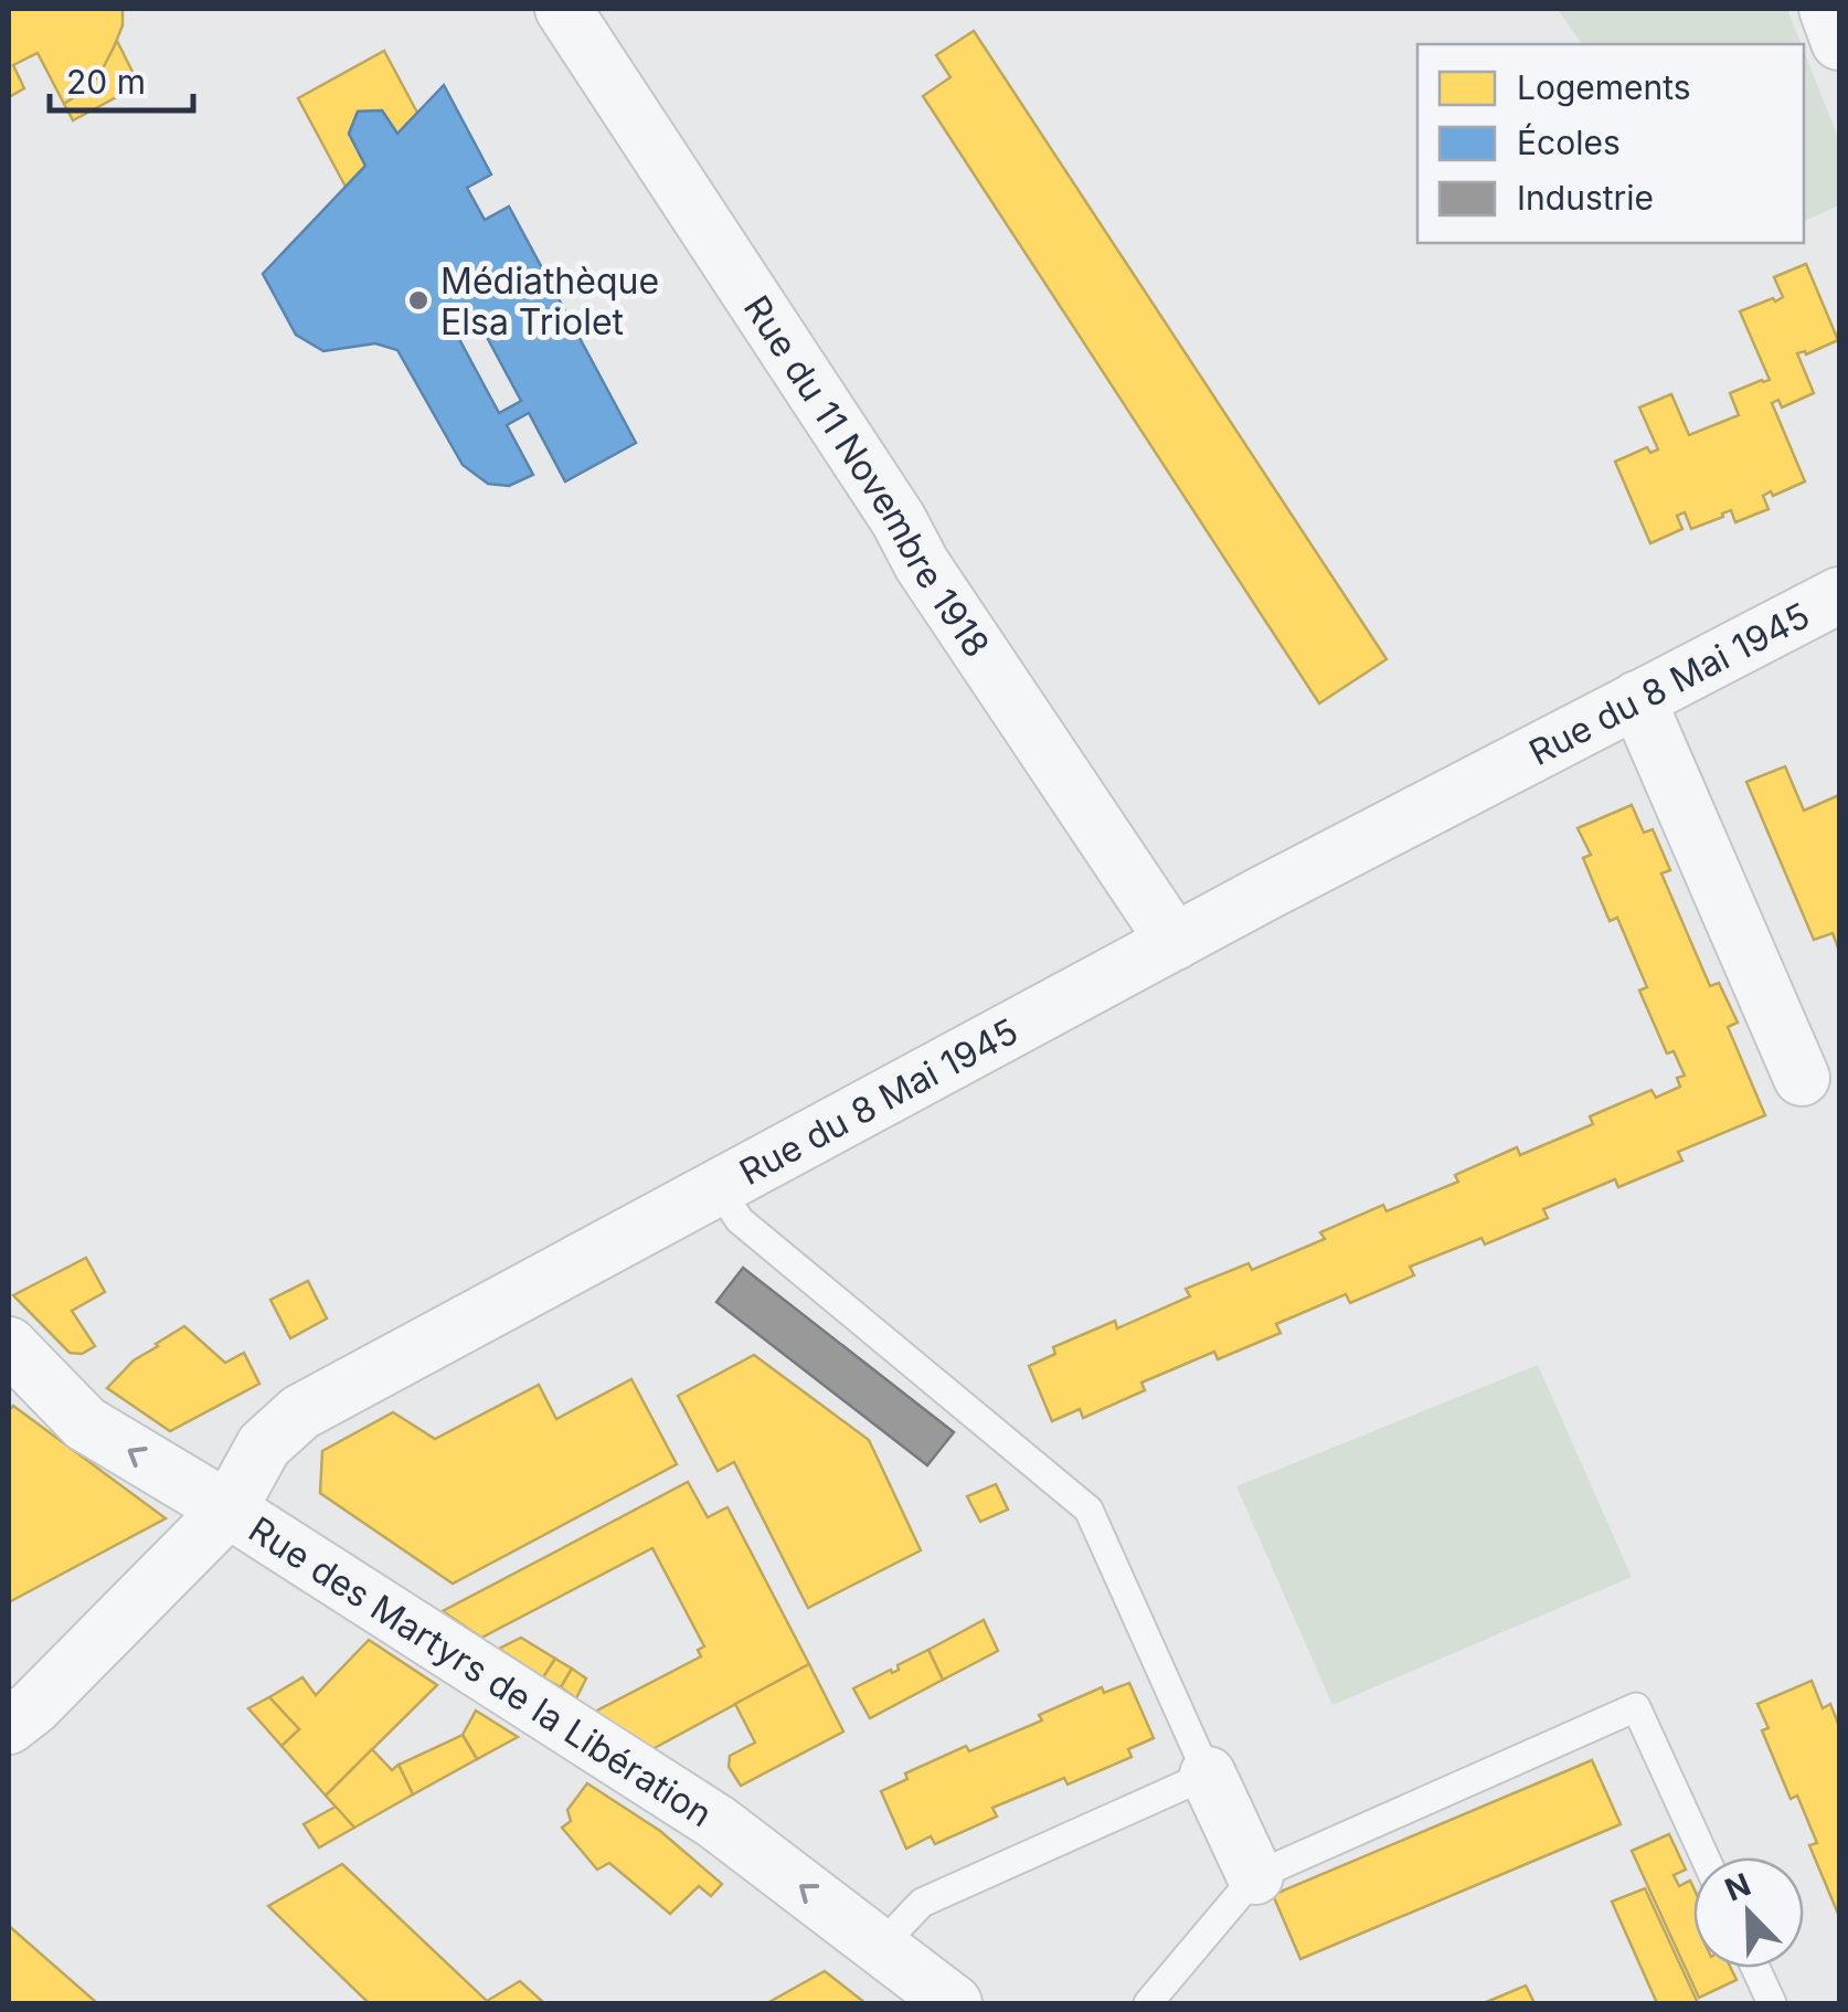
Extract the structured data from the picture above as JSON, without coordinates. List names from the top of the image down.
{
  "streets": {
    "street": ["Rue du 11 Novembre 1918", "Rue du 8 Mai 1945", "Rue des Martyrs de la Libération"]
  },
  "crossings": [
    ["Rue du 11 Novembre 1918", "Rue du 8 Mai 1945"],
    ["Rue du 8 Mai 1945", "Rue des Martyrs de la Libération"]
  ],
  "one_way": ["Rue des Martyrs de la Libération"],
  "places": ["Médiathèque Elsa Triolet"],
  "legend": ["Logements", "Écoles", "Industrie"],
  "scale_bar": "20 m",
  "north": "top left"
}
